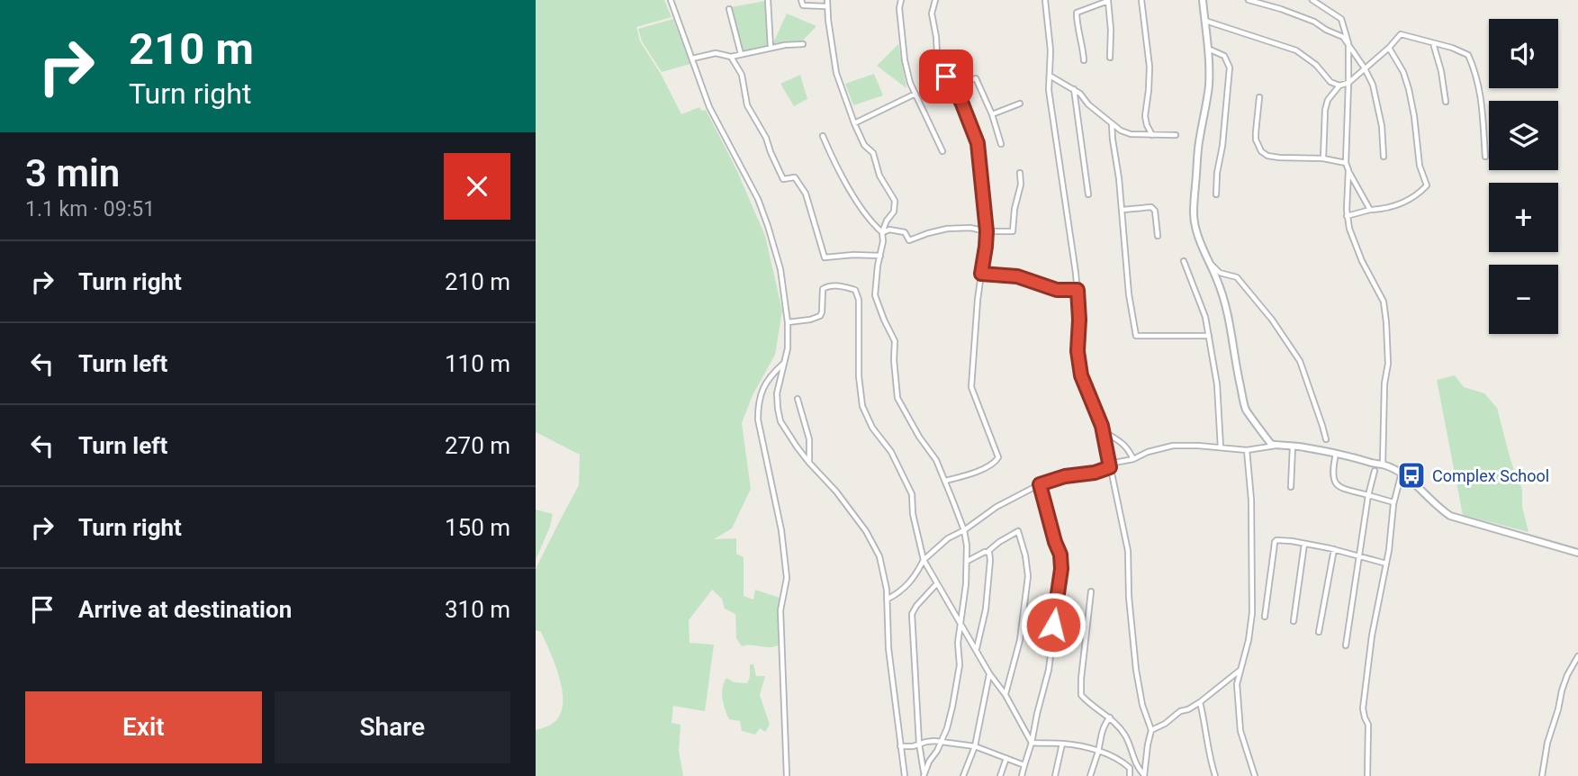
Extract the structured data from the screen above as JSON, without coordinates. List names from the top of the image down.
{
  "places": {
    "bus stop": ["Complex School"]
  },
  "page": {
    "turn": ["210 m", "Turn right"],
    "map_buttons": ["+", "−"],
    "heading": ["3 min", "1.1 km · 09:51"],
    "list": [
      {
        "name": "Turn right",
        "value": "210 m"
      },
      {
        "name": "Turn left",
        "value": "110 m"
      },
      {
        "name": "Turn left",
        "value": "270 m"
      },
      {
        "name": "Turn right",
        "value": "150 m"
      },
      {
        "name": "Arrive at destination",
        "value": "310 m"
      }
    ],
    "buttons": ["Exit", "Share"]
  }
}
